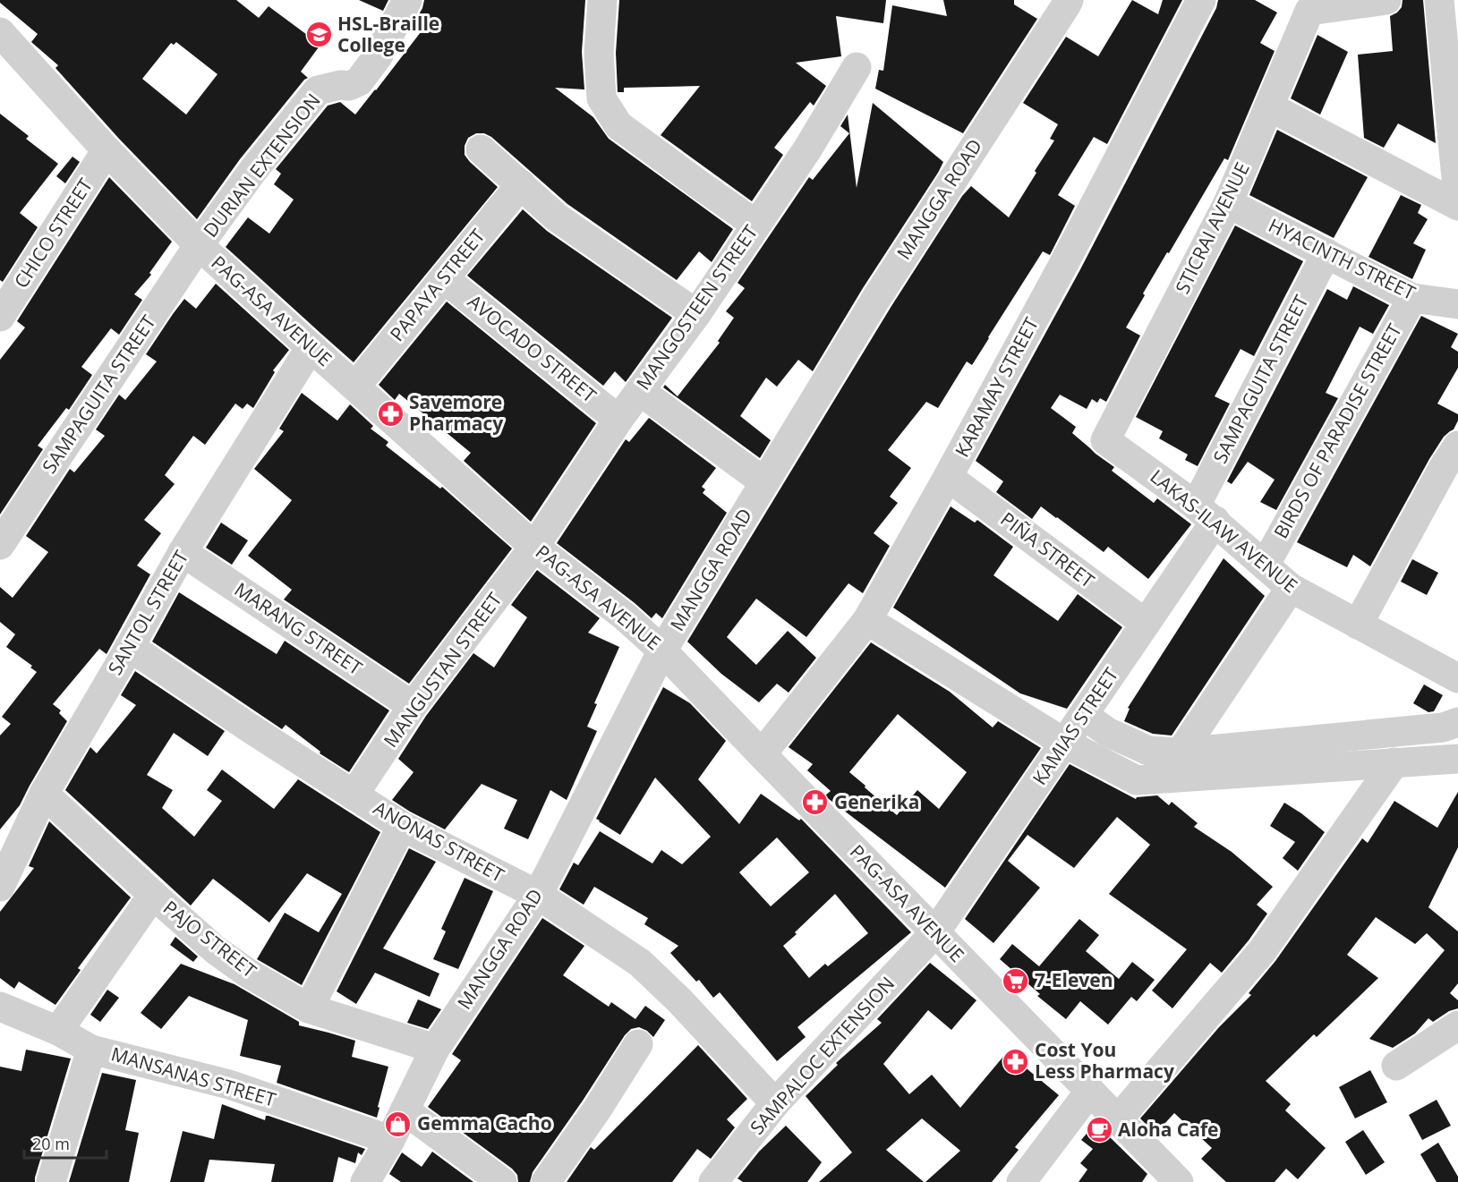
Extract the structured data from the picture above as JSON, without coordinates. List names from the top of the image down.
{
  "streets": {
    "street": [
      "DURIAN EXTENSION",
      "MANGGA ROAD",
      "STICRAI AVENUE",
      "CHICO STREET",
      "HYACINTH STREET",
      "PAPAYA STREET",
      "MANGOSTEEN STREET",
      "PAG-ASA AVENUE",
      "AVOCADO STREET",
      "SAMPAGUITA STREET",
      "KARAMAY STREET",
      "BIRDS OF PARADISE STREET",
      "LAKAS-ILAW AVENUE",
      "PIÑA STREET",
      "SANTOL STREET",
      "MARANG STREET",
      "MANGUSTAN STREET",
      "KAMIAS STREET",
      "ANONAS STREET",
      "PAJO STREET",
      "SAMPALOC EXTENSION",
      "MANSANAS STREET"
    ]
  },
  "crossings": [
    ["DURIAN EXTENSION", "PAG-ASA AVENUE"],
    ["DURIAN EXTENSION", "SAMPAGUITA STREET"],
    ["MANGGA ROAD", "PAG-ASA AVENUE"],
    ["MANGGA ROAD", "ANONAS STREET"],
    ["MANGGA ROAD", "PAJO STREET"],
    ["MANGGA ROAD", "MANSANAS STREET"],
    ["STICRAI AVENUE", "HYACINTH STREET"],
    ["STICRAI AVENUE", "LAKAS-ILAW AVENUE"],
    ["CHICO STREET", "PAG-ASA AVENUE"],
    ["HYACINTH STREET", "SAMPAGUITA STREET"],
    ["HYACINTH STREET", "BIRDS OF PARADISE STREET"],
    ["PAPAYA STREET", "PAG-ASA AVENUE"],
    ["PAPAYA STREET", "AVOCADO STREET"],
    ["MANGOSTEEN STREET", "PAG-ASA AVENUE"],
    ["MANGOSTEEN STREET", "AVOCADO STREET"],
    ["MANGOSTEEN STREET", "MANGUSTAN STREET"],
    ["PAG-ASA AVENUE", "SAMPAGUITA STREET"],
    ["PAG-ASA AVENUE", "KARAMAY STREET"],
    ["PAG-ASA AVENUE", "SANTOL STREET"],
    ["PAG-ASA AVENUE", "MANGUSTAN STREET"],
    ["PAG-ASA AVENUE", "KAMIAS STREET"],
    ["PAG-ASA AVENUE", "SAMPALOC EXTENSION"],
    ["SAMPAGUITA STREET", "LAKAS-ILAW AVENUE"],
    ["SAMPAGUITA STREET", "KAMIAS STREET"],
    ["KARAMAY STREET", "PIÑA STREET"],
    ["BIRDS OF PARADISE STREET", "LAKAS-ILAW AVENUE"],
    ["LAKAS-ILAW AVENUE", "KAMIAS STREET"],
    ["PIÑA STREET", "KAMIAS STREET"],
    ["SANTOL STREET", "MARANG STREET"],
    ["SANTOL STREET", "ANONAS STREET"],
    ["SANTOL STREET", "PAJO STREET"],
    ["MARANG STREET", "MANGUSTAN STREET"],
    ["MANGUSTAN STREET", "ANONAS STREET"],
    ["KAMIAS STREET", "SAMPALOC EXTENSION"],
    ["ANONAS STREET", "SAMPALOC EXTENSION"]
  ],
  "places": {
    "school or university": ["HSL-Braille College"],
    "pharmacy": ["Savemore Pharmacy", "Generika", "Cost You Less Pharmacy"],
    "supermarket": ["7-Eleven"],
    "shop": ["Gemma Cacho"],
    "cafe": ["Aloha Cafe"]
  },
  "scale_bar": "20 m"
}
